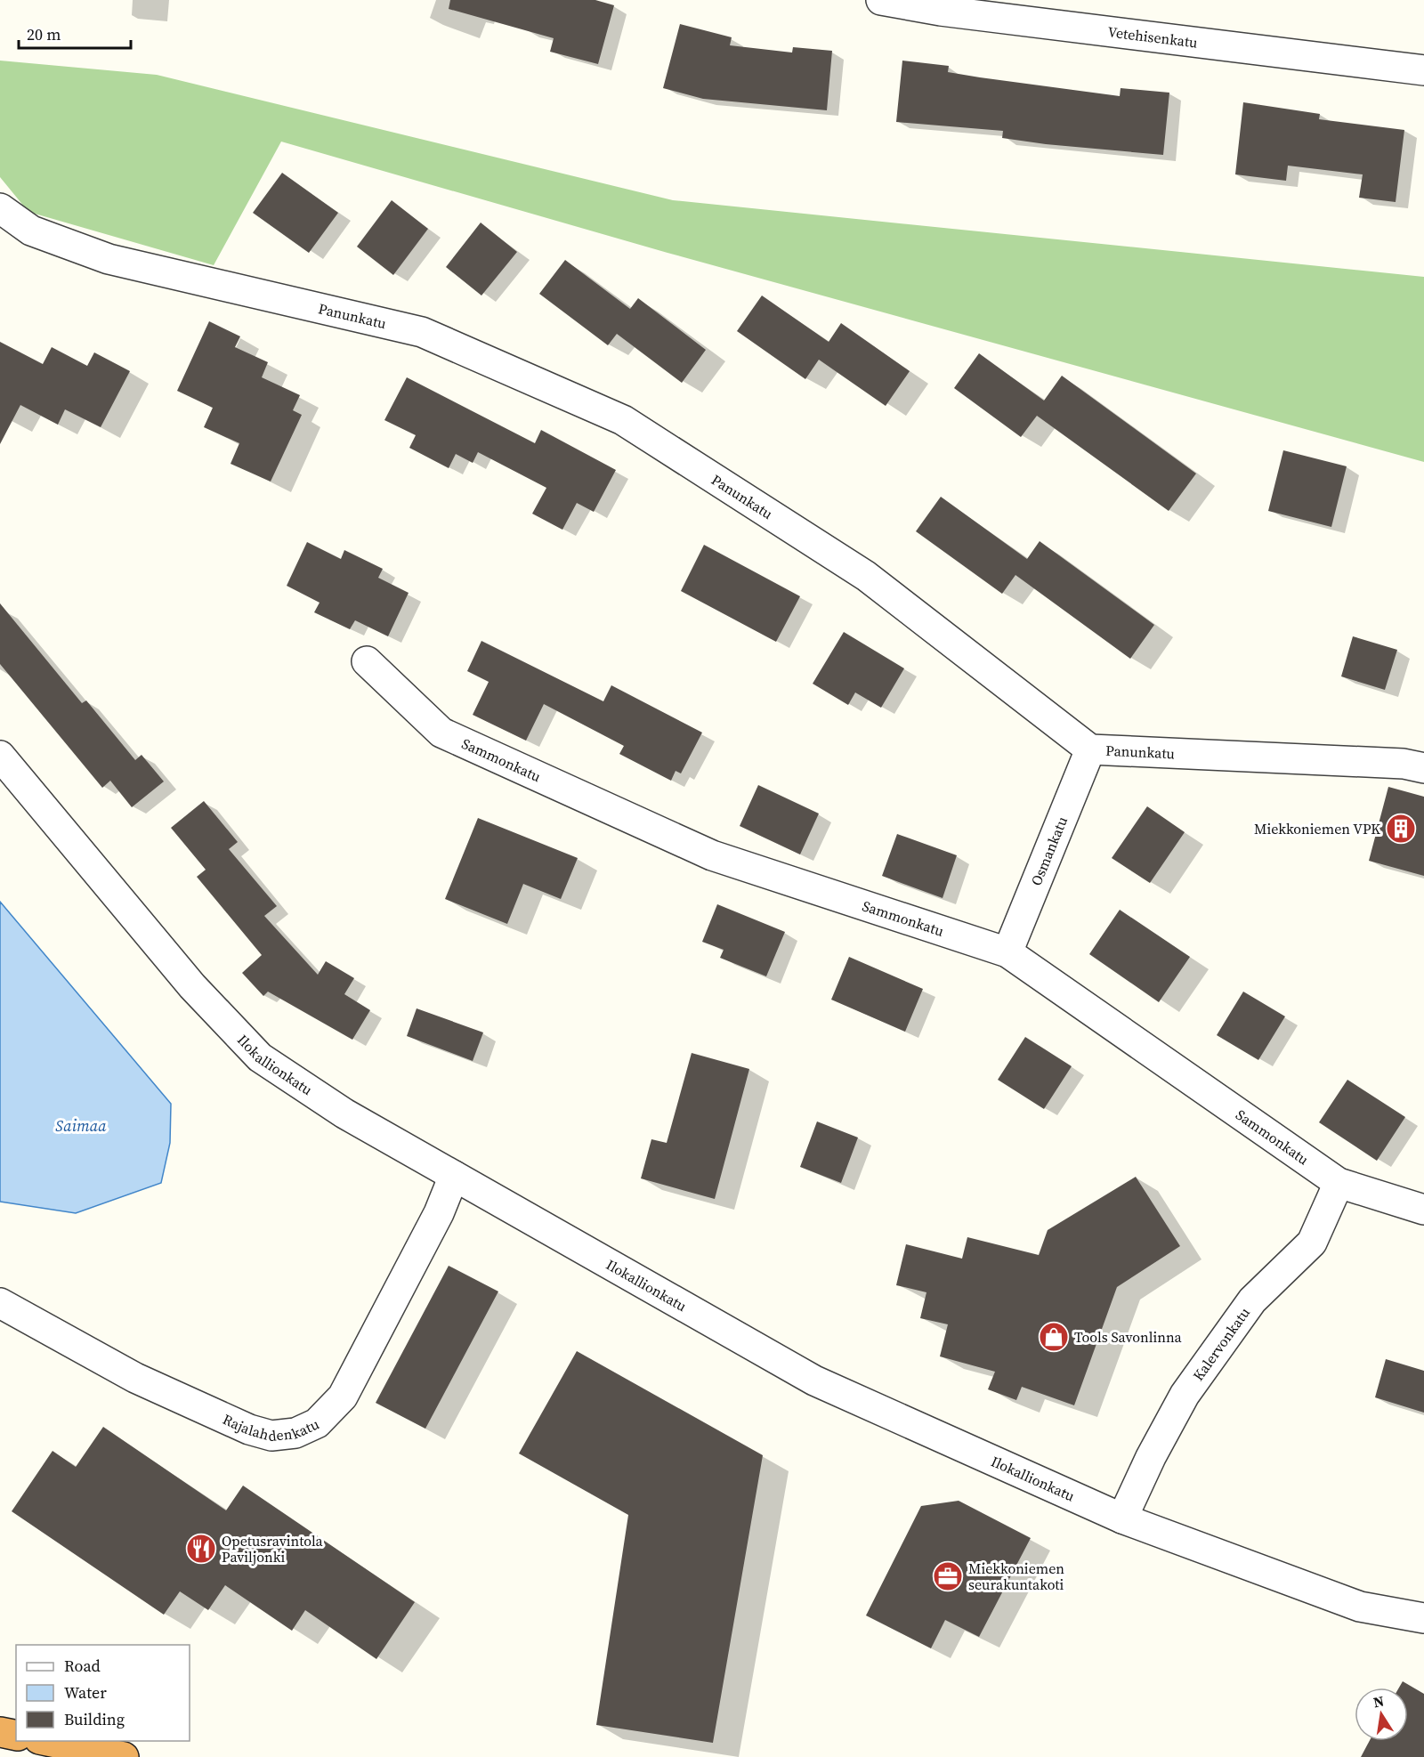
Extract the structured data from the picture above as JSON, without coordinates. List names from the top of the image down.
{
  "streets": {
    "street": [
      "Vetehisenkatu",
      "Panunkatu",
      "Sammonkatu",
      "Osmankatu",
      "Ilokallionkatu",
      "Kalervonkatu",
      "Rajalahdenkatu"
    ]
  },
  "crossings": [
    ["Panunkatu", "Osmankatu"],
    ["Sammonkatu", "Osmankatu"],
    ["Sammonkatu", "Kalervonkatu"],
    ["Ilokallionkatu", "Kalervonkatu"],
    ["Ilokallionkatu", "Rajalahdenkatu"]
  ],
  "water": ["Saimaa"],
  "places": {
    "building": ["Miekkoniemen VPK"],
    "shop": ["Tools Savonlinna"],
    "restaurant": ["Opetusravintola Paviljonki"],
    "office": ["Miekkoniemen seurakuntakoti"]
  },
  "legend": ["Road", "Water", "Building"],
  "scale_bar": "20 m",
  "north": "top"
}
